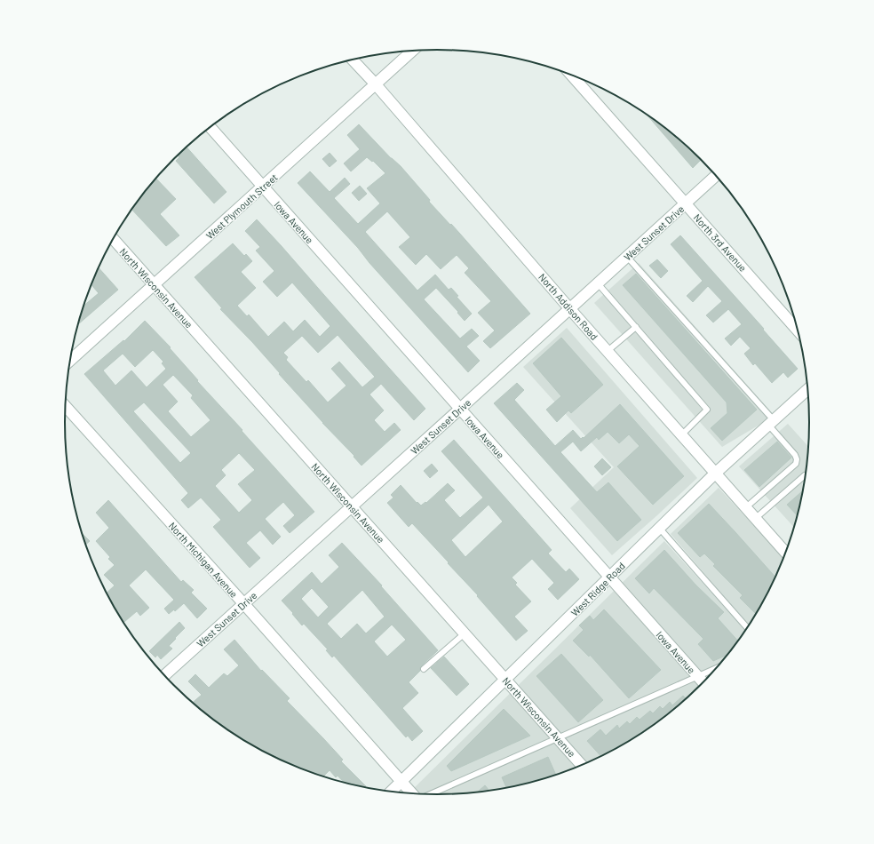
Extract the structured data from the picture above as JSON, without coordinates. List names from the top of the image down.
{
  "streets": {
    "street": [
      "West Plymouth Street",
      "Iowa Avenue",
      "West Sunset Drive",
      "North 3rd Avenue",
      "North Wisconsin Avenue",
      "North Addison Road",
      "North Michigan Avenue",
      "West Ridge Road"
    ]
  },
  "crossings": [
    ["West Plymouth Street", "Iowa Avenue"],
    ["West Plymouth Street", "North Wisconsin Avenue"],
    ["West Plymouth Street", "North Addison Road"],
    ["Iowa Avenue", "West Sunset Drive"],
    ["Iowa Avenue", "West Ridge Road"],
    ["West Sunset Drive", "North 3rd Avenue"],
    ["West Sunset Drive", "North Wisconsin Avenue"],
    ["West Sunset Drive", "North Addison Road"],
    ["West Sunset Drive", "North Michigan Avenue"],
    ["North Wisconsin Avenue", "West Ridge Road"],
    ["North Addison Road", "West Ridge Road"],
    ["North Michigan Avenue", "West Ridge Road"]
  ]
}
